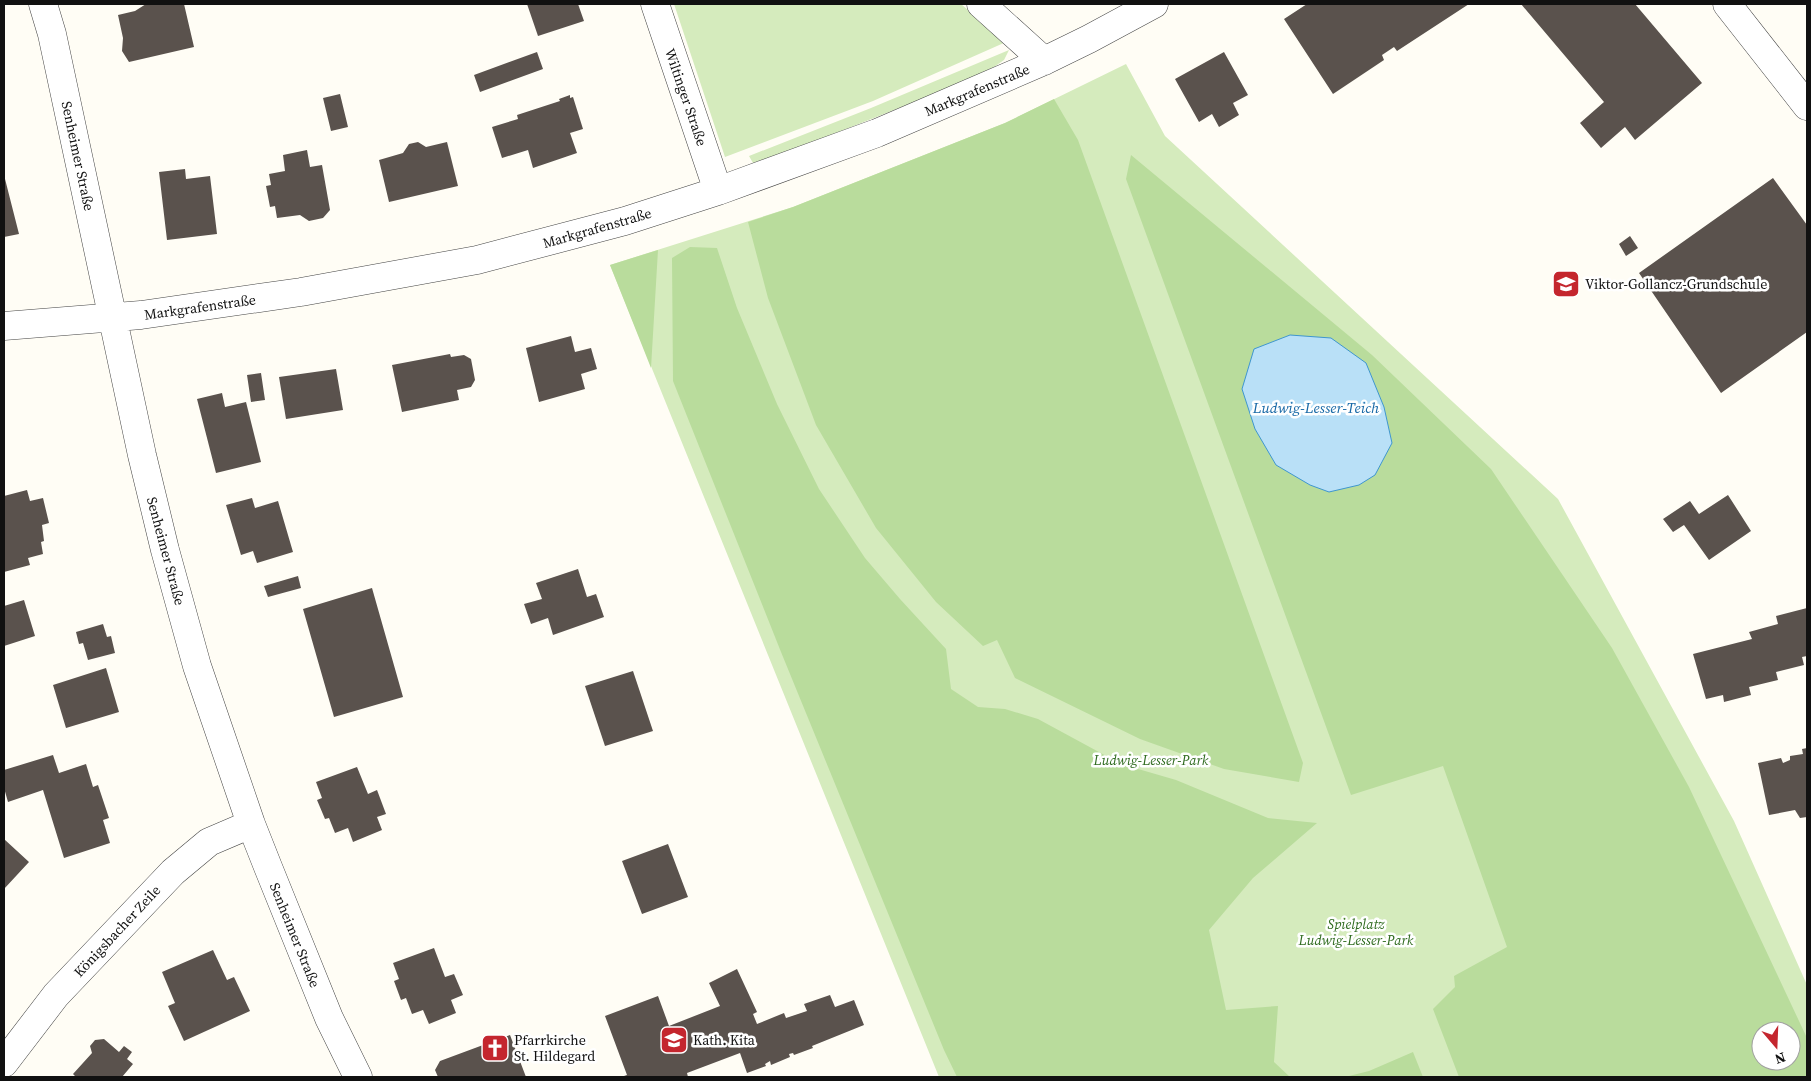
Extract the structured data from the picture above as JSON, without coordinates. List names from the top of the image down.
{
  "streets": {
    "street": [
      "Markgrafenstraße",
      "Wiltinger Straße",
      "Senheimer Straße",
      "Königsbacher Zeile"
    ]
  },
  "crossings": [
    ["Markgrafenstraße", "Wiltinger Straße"],
    ["Markgrafenstraße", "Senheimer Straße"],
    ["Senheimer Straße", "Königsbacher Zeile"]
  ],
  "water": ["Ludwig-Lesser-Teich"],
  "parks": ["Ludwig-Lesser-Park", "Spielplatz Ludwig-Lesser-Park"],
  "places": {
    "school or university": ["Viktor-Gollancz-Grundschule", "Kath. Kita"],
    "church": ["Pfarrkirche St. Hildegard"]
  },
  "north": "bottom"
}
